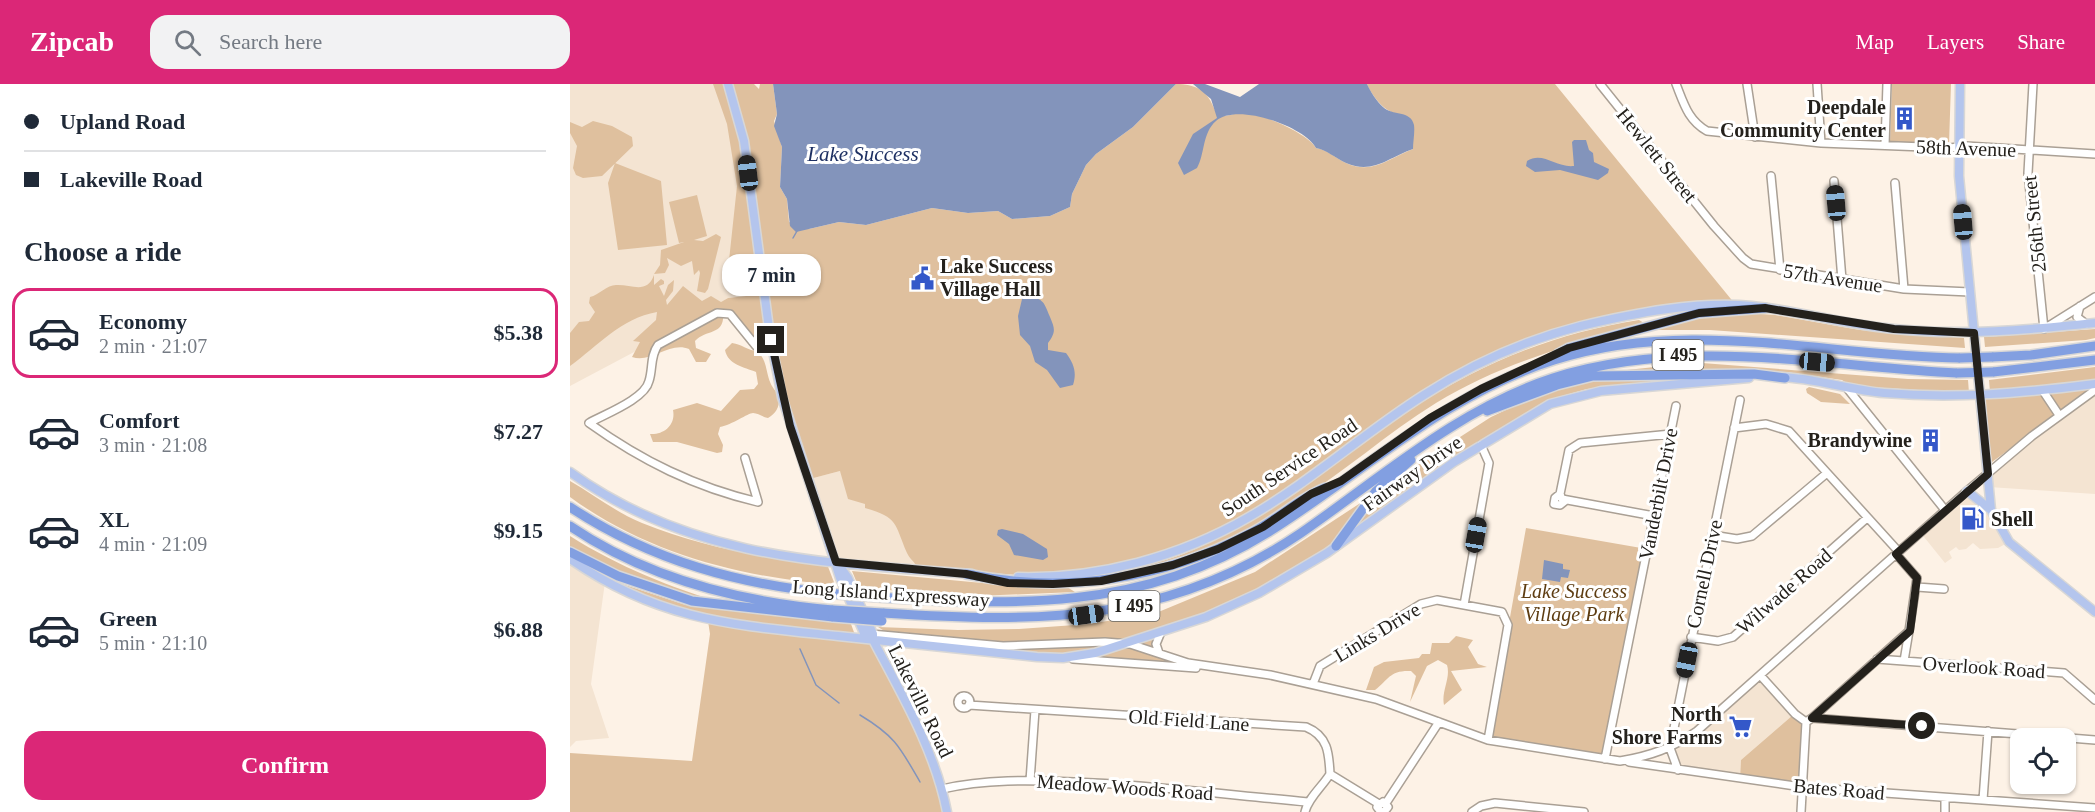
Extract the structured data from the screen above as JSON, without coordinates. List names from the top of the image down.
{
  "streets": {
    "highway": ["I 495", "Long Island Expressway"],
    "main road": ["South Service Road", "Fairway Drive", "Lakeville Road"],
    "street": [
      "58th Avenue",
      "Hewlett Street",
      "256th Street",
      "57th Avenue",
      "Vanderbilt Drive",
      "Cornell Drive",
      "Wilwade Road",
      "Links Drive",
      "Overlook Road",
      "Old Field Lane",
      "Meadow Woods Road",
      "Bates Road"
    ]
  },
  "crossings": [
    ["58th Avenue", "256th Street"],
    ["Hewlett Street", "57th Avenue"],
    ["256th Street", "South Service Road"],
    ["South Service Road", "Lakeville Road"],
    ["Fairway Drive", "Lakeville Road"],
    ["Vanderbilt Drive", "Bates Road"],
    ["Cornell Drive", "Wilwade Road"],
    ["Links Drive", "Bates Road"],
    ["Lakeville Road", "Meadow Woods Road"]
  ],
  "water": ["Lake Success"],
  "parks": ["Lake Success Village Park"],
  "places": {
    "building": ["Deepdale Community Center", "Brandywine"],
    "public building": ["Lake Success Village Hall"],
    "fuel station": ["Shell"],
    "supermarket": ["North Shore Farms"]
  },
  "page": {
    "header": "Zipcab",
    "search": "Search here",
    "nav": ["Map", "Layers", "Share"],
    "banner": ["Upland Road", "Lakeville Road"],
    "heading": "Choose a ride",
    "bubble": "7 min",
    "list": [
      {
        "name": "Economy",
        "note": "2 min · 21:07",
        "value": "$5.38"
      },
      {
        "name": "Comfort",
        "note": "3 min · 21:08",
        "value": "$7.27"
      },
      {
        "name": "XL",
        "note": "4 min · 21:09",
        "value": "$9.15"
      },
      {
        "name": "Green",
        "note": "5 min · 21:10",
        "value": "$6.88"
      }
    ],
    "buttons": "Confirm"
  }
}
